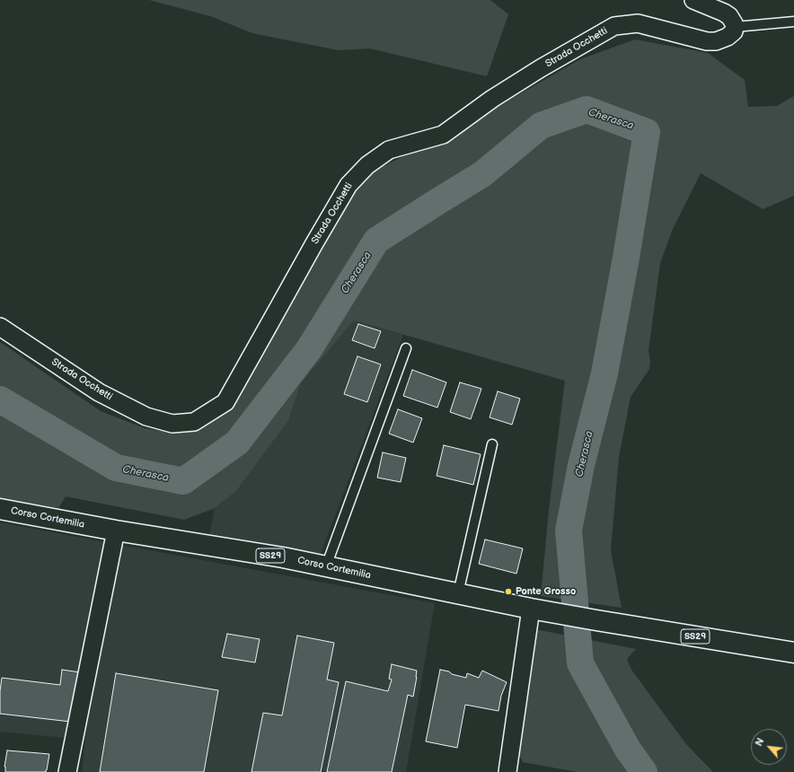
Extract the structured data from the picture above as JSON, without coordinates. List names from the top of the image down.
{
  "streets": {
    "main road": ["Corso Cortemilia", "SS29"],
    "street": ["Strada Occhetti"]
  },
  "crossings": [
    ["Corso Cortemilia", "SS29"]
  ],
  "water": ["Cherasca"],
  "places": ["Ponte Grosso"],
  "north": "top left"
}
